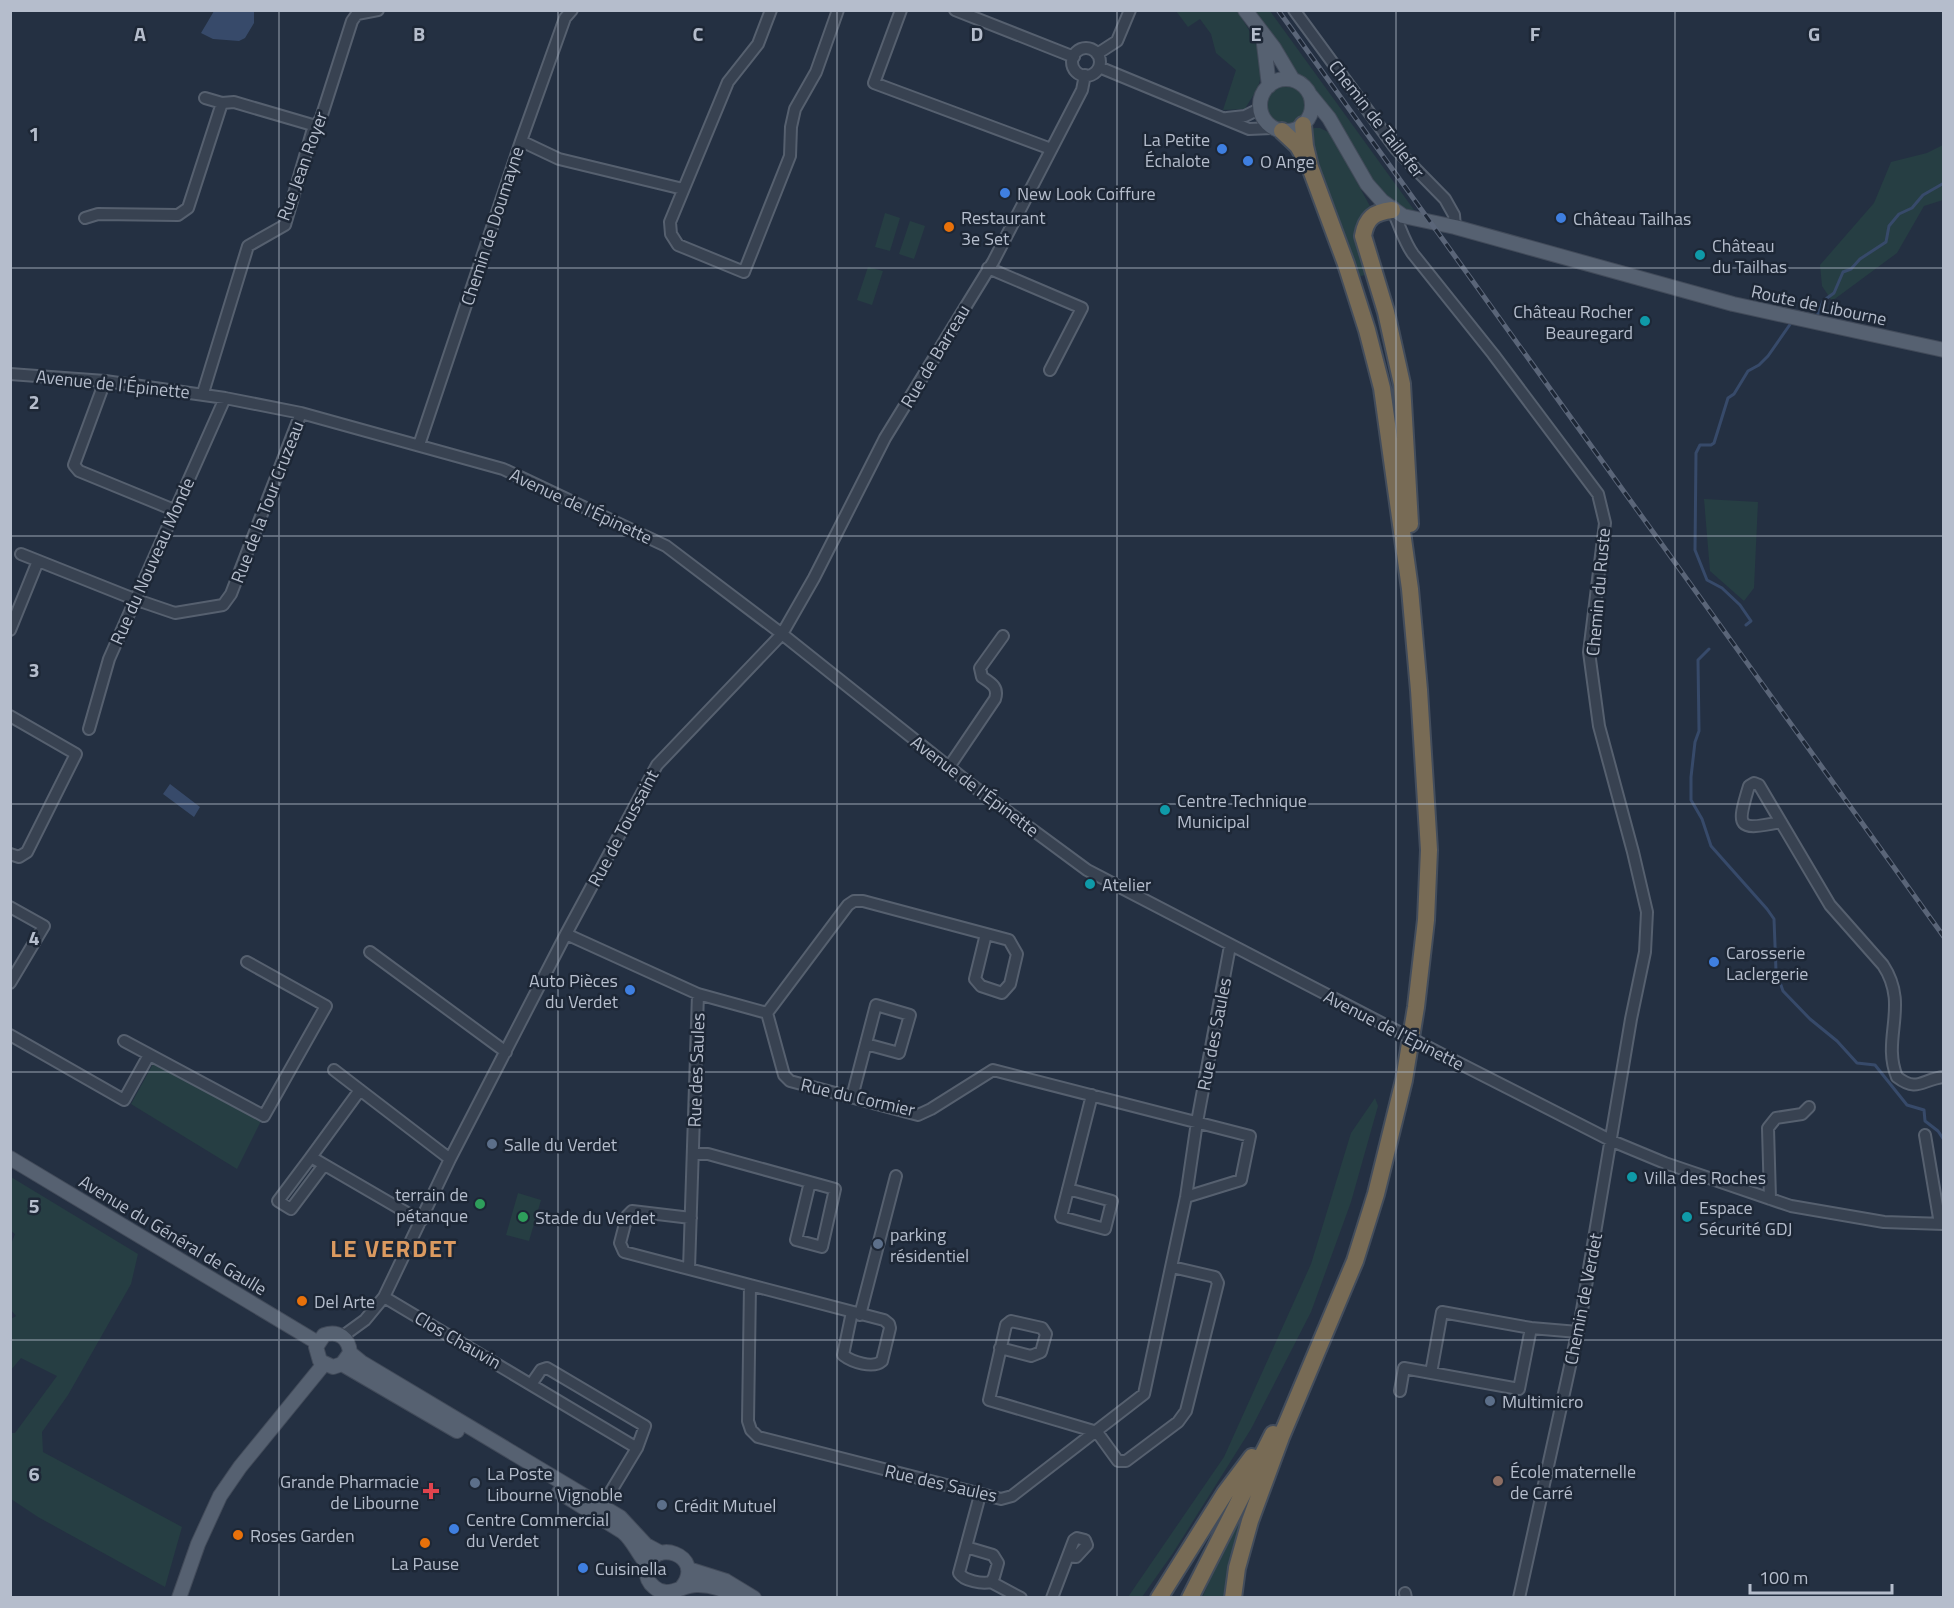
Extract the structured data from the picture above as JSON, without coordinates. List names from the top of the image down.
{
  "streets": {
    "main road": ["Route de Libourne", "Avenue du Général de Gaulle"],
    "street": [
      "Chemin de Taillefer",
      "Rue Jean Royer",
      "Chemin de Doumayne",
      "Rue de Barreau",
      "Avenue de l'Épinette",
      "Rue de la Tour Cruzeau",
      "Rue du Nouveau Monde",
      "Chemin du Ruste",
      "Rue de Toussaint",
      "Rue des Saules",
      "Rue du Cormier",
      "Chemin de Verdet",
      "Clos Chauvin"
    ]
  },
  "crossings": [
    ["Chemin de Taillefer", "Route de Libourne"],
    ["Rue Jean Royer", "Avenue de l'Épinette"],
    ["Chemin de Doumayne", "Avenue de l'Épinette"],
    ["Route de Libourne", "Chemin du Ruste"],
    ["Rue de Barreau", "Avenue de l'Épinette"],
    ["Rue de Barreau", "Rue de Toussaint"],
    ["Avenue de l'Épinette", "Rue de la Tour Cruzeau"],
    ["Avenue de l'Épinette", "Rue du Nouveau Monde"],
    ["Avenue de l'Épinette", "Chemin du Ruste"],
    ["Avenue de l'Épinette", "Rue de Toussaint"],
    ["Avenue de l'Épinette", "Rue des Saules"],
    ["Avenue de l'Épinette", "Chemin de Verdet"],
    ["Rue de la Tour Cruzeau", "Rue du Nouveau Monde"],
    ["Chemin du Ruste", "Chemin de Verdet"],
    ["Rue de Toussaint", "Avenue du Général de Gaulle"],
    ["Rue de Toussaint", "Clos Chauvin"],
    ["Rue des Saules", "Rue du Cormier"]
  ],
  "districts": ["LE VERDET"],
  "places": {
    "other": [
      "La Petite Échalote",
      "O Ange",
      "New Look Coiffure",
      "Château Tailhas",
      "Restaurant 3e Set",
      "Château du Tailhas",
      "Château Rocher Beauregard",
      "Centre Technique Municipal",
      "Atelier",
      "Carosserie Laclergerie",
      "Auto Pièces du Verdet",
      "Salle du Verdet",
      "Villa des Roches",
      "terrain de pétanque",
      "Stade du Verdet",
      "Espace Sécurité GDJ",
      "parking résidentiel",
      "Del Arte",
      "Multimicro",
      "École maternelle de Carré",
      "La Poste Libourne Vignoble",
      "Crédit Mutuel",
      "Centre Commercial du Verdet",
      "Roses Garden",
      "La Pause",
      "Cuisinella"
    ],
    "health": ["Grande Pharmacie de Libourne"]
  },
  "scale_bar": "100 m",
  "grid": {
    "columns": [
      "A",
      "B",
      "C",
      "D",
      "E",
      "F",
      "G"
    ],
    "rows": [
      "1",
      "2",
      "3",
      "4",
      "5",
      "6"
    ]
  }
}
